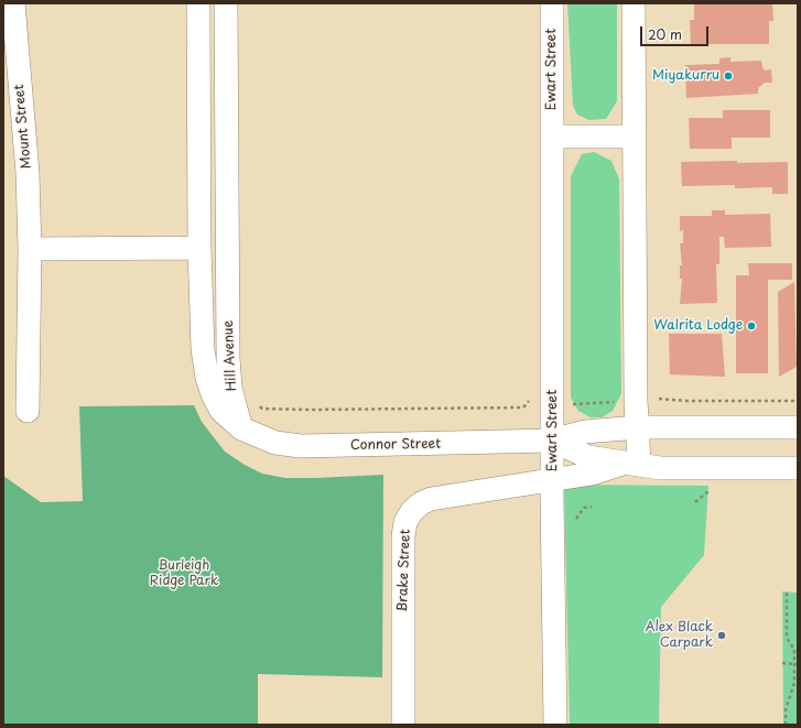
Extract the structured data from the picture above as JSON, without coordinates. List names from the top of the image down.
{
  "streets": {
    "street": [
      "Ewart Street",
      "Mount Street",
      "Hill Avenue",
      "Connor Street",
      "Brake Street"
    ]
  },
  "crossings": [
    ["Ewart Street", "Connor Street"],
    ["Ewart Street", "Brake Street"],
    ["Hill Avenue", "Connor Street"],
    ["Connor Street", "Brake Street"]
  ],
  "parks": ["Burleigh Ridge Park"],
  "places": ["Miyakurru", "Walrita Lodge", "Alex Black Carpark"],
  "scale_bar": "20 m"
}
